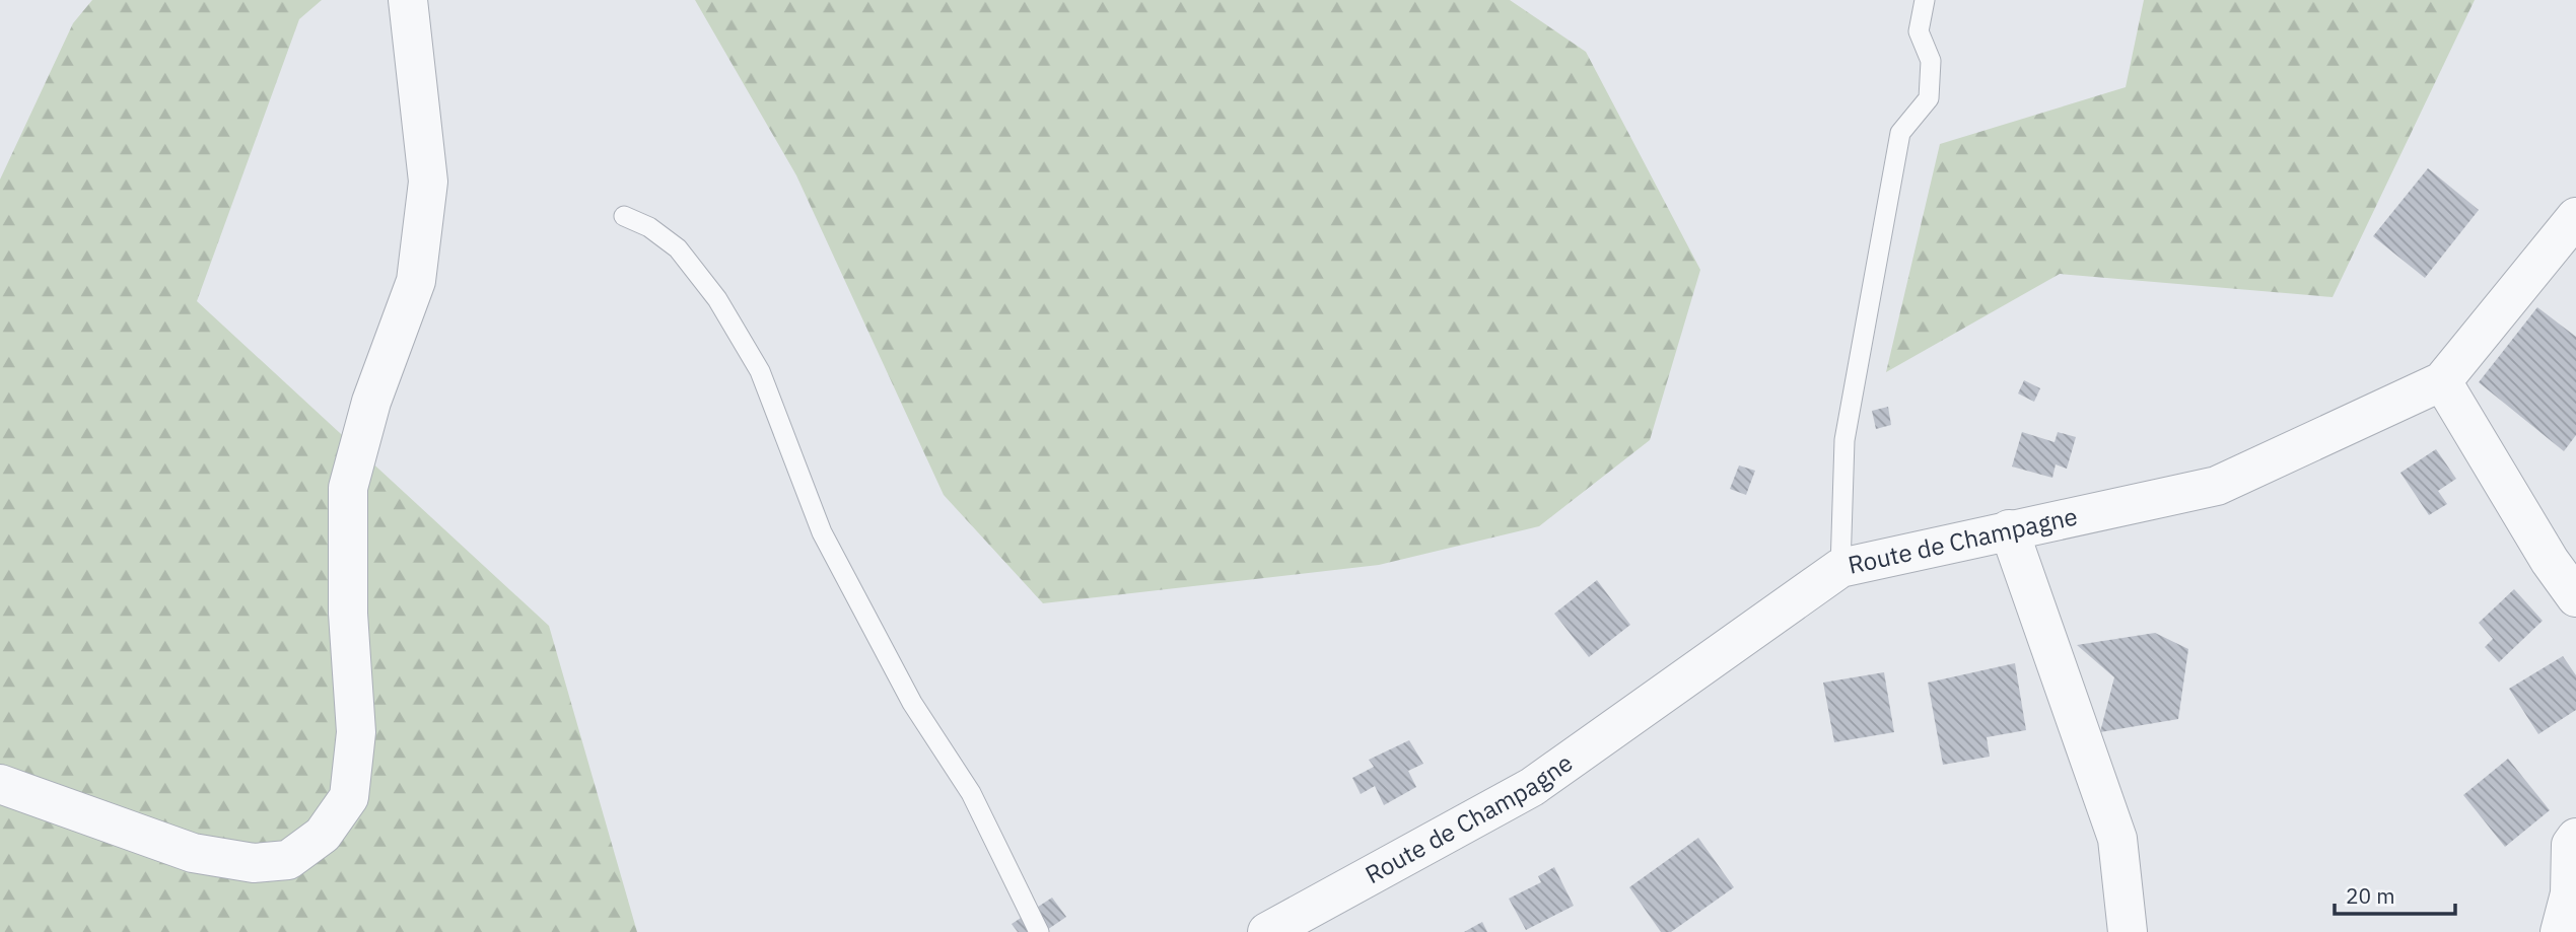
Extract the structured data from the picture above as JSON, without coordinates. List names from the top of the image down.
{
  "streets": {
    "street": ["Route de Champagne"]
  },
  "scale_bar": "20 m"
}
